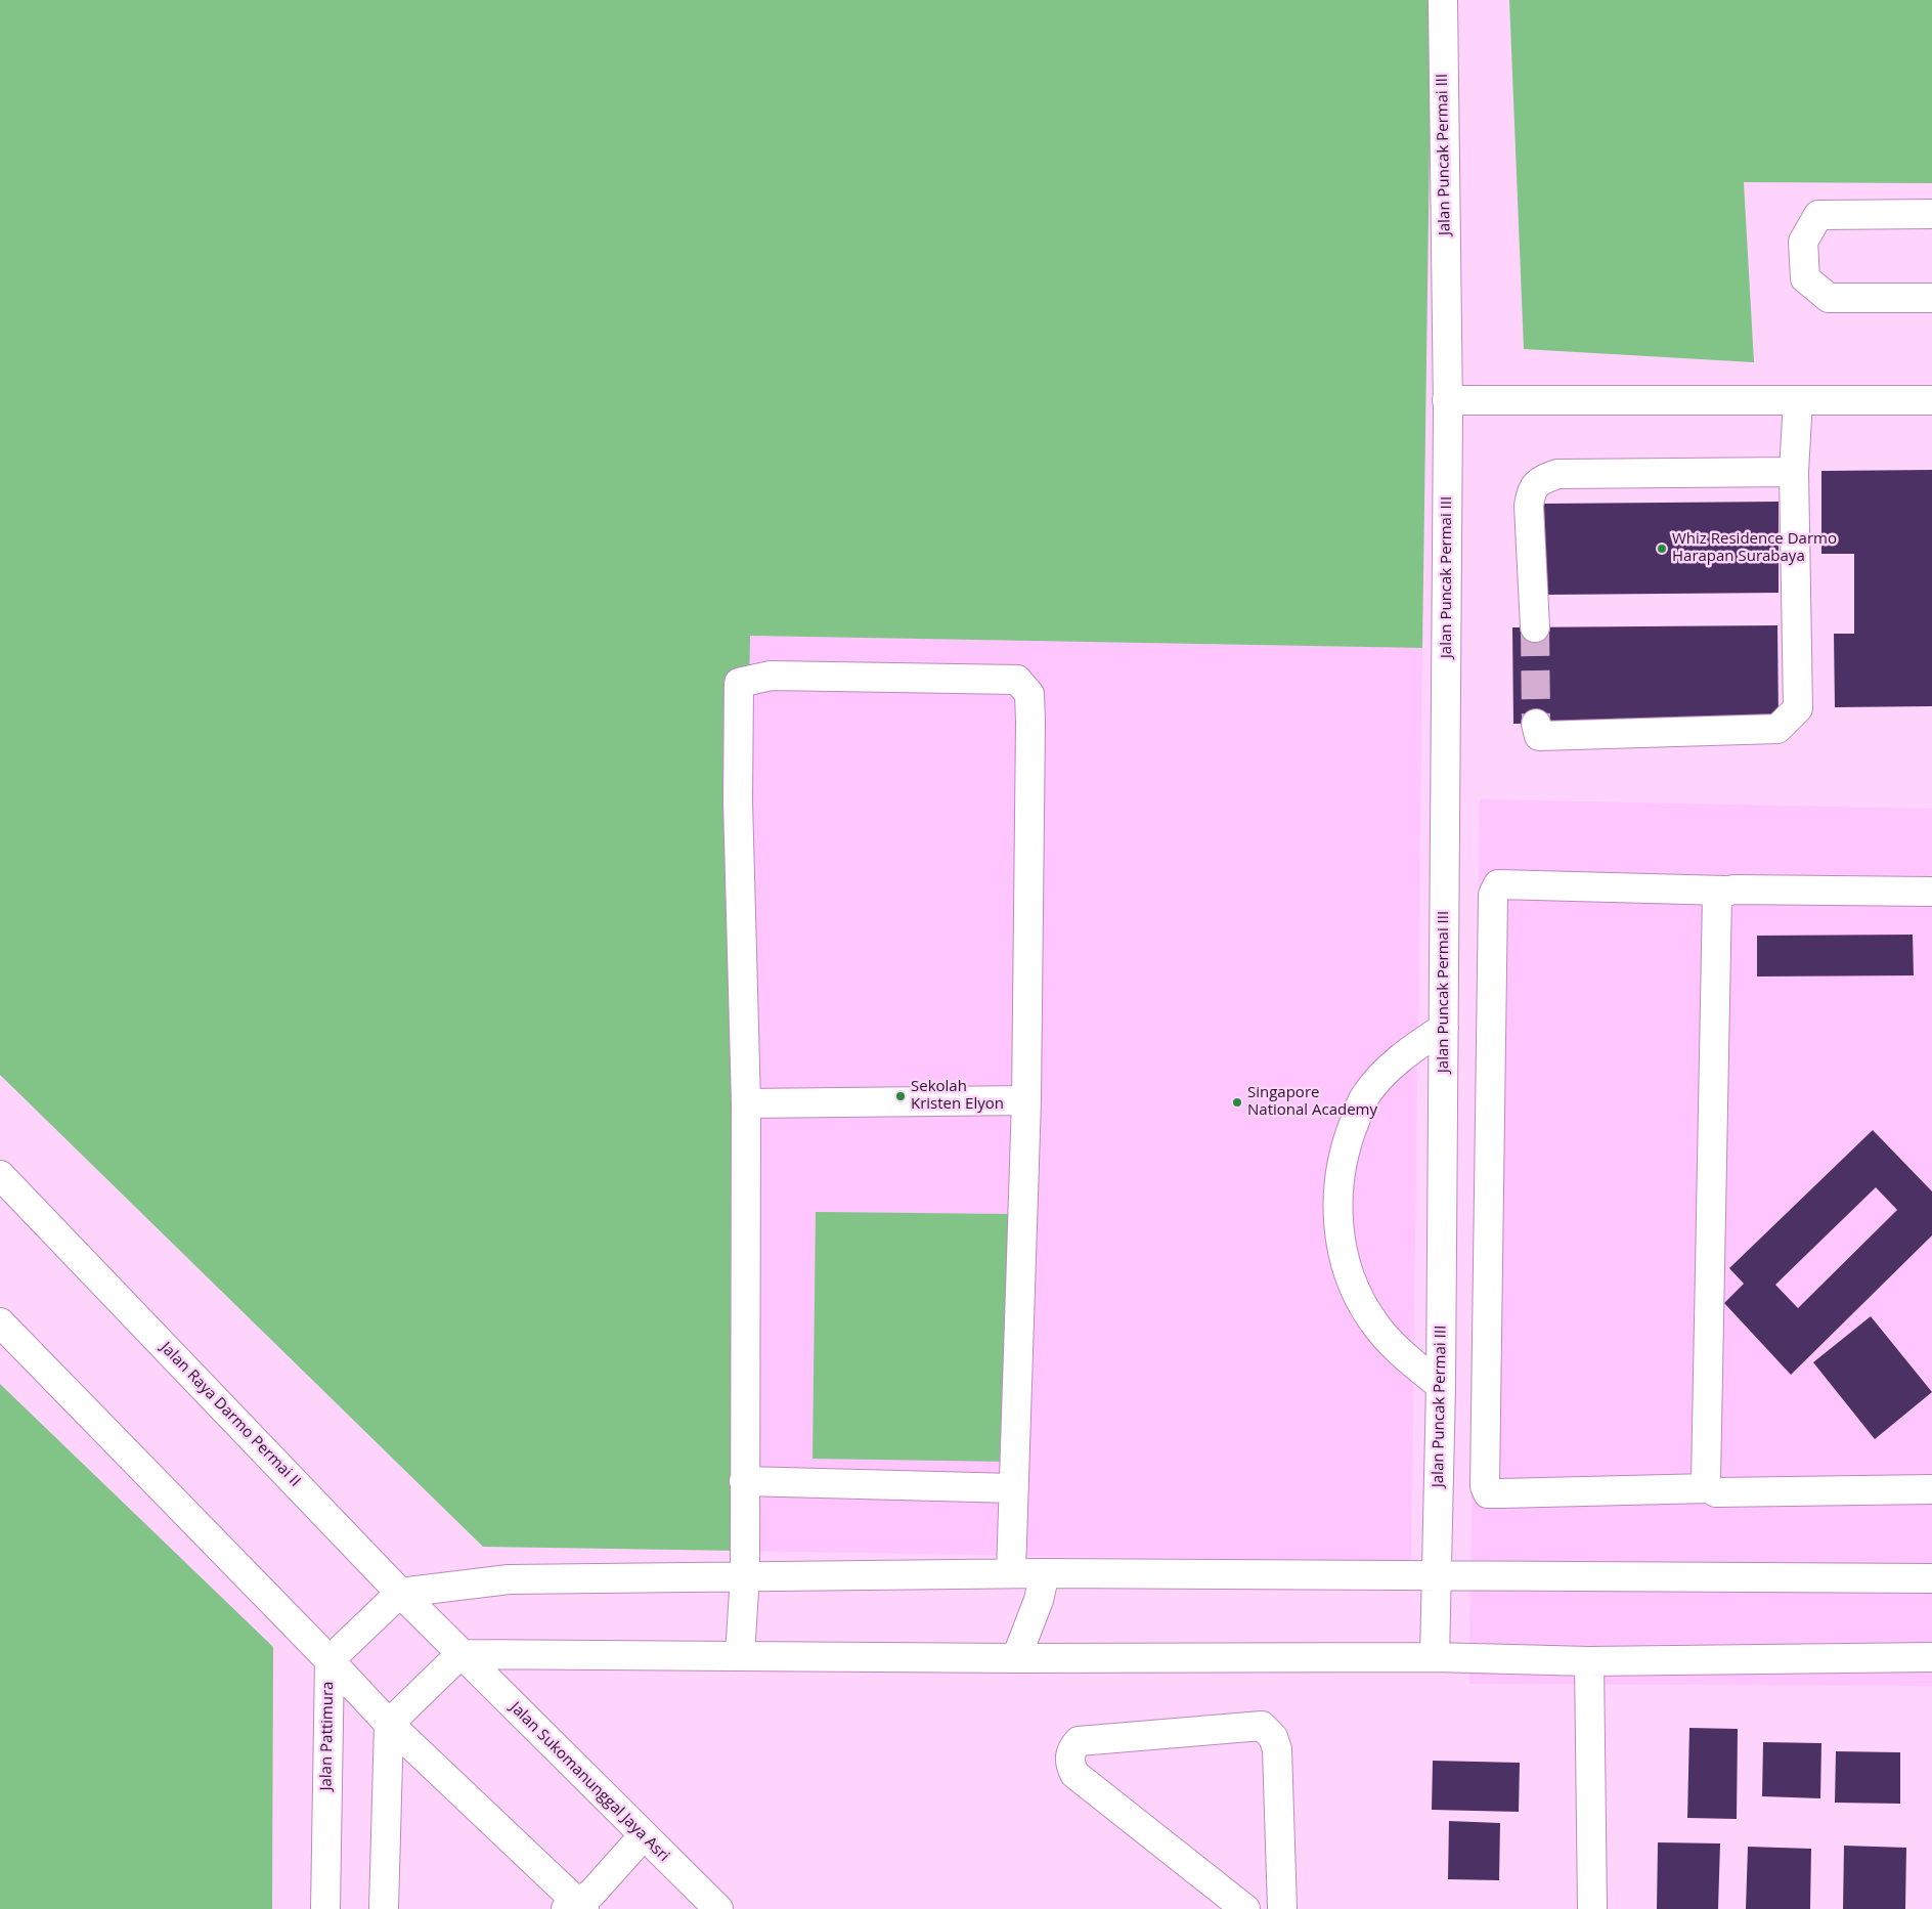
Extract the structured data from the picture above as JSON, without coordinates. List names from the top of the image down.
{
  "streets": {
    "street": [
      "Jalan Puncak Permai III",
      "Jalan Raya Darmo Permai II",
      "Jalan Pattimura",
      "Jalan Sukomanunggal Jaya Asri"
    ]
  },
  "crossings": [
    ["Jalan Raya Darmo Permai II", "Jalan Pattimura"],
    ["Jalan Raya Darmo Permai II", "Jalan Sukomanunggal Jaya Asri"]
  ],
  "places": ["Whiz Residence Darmo Harapan Surabaya", "Sekolah Kristen Elyon", "Singapore National Academy"]
}
